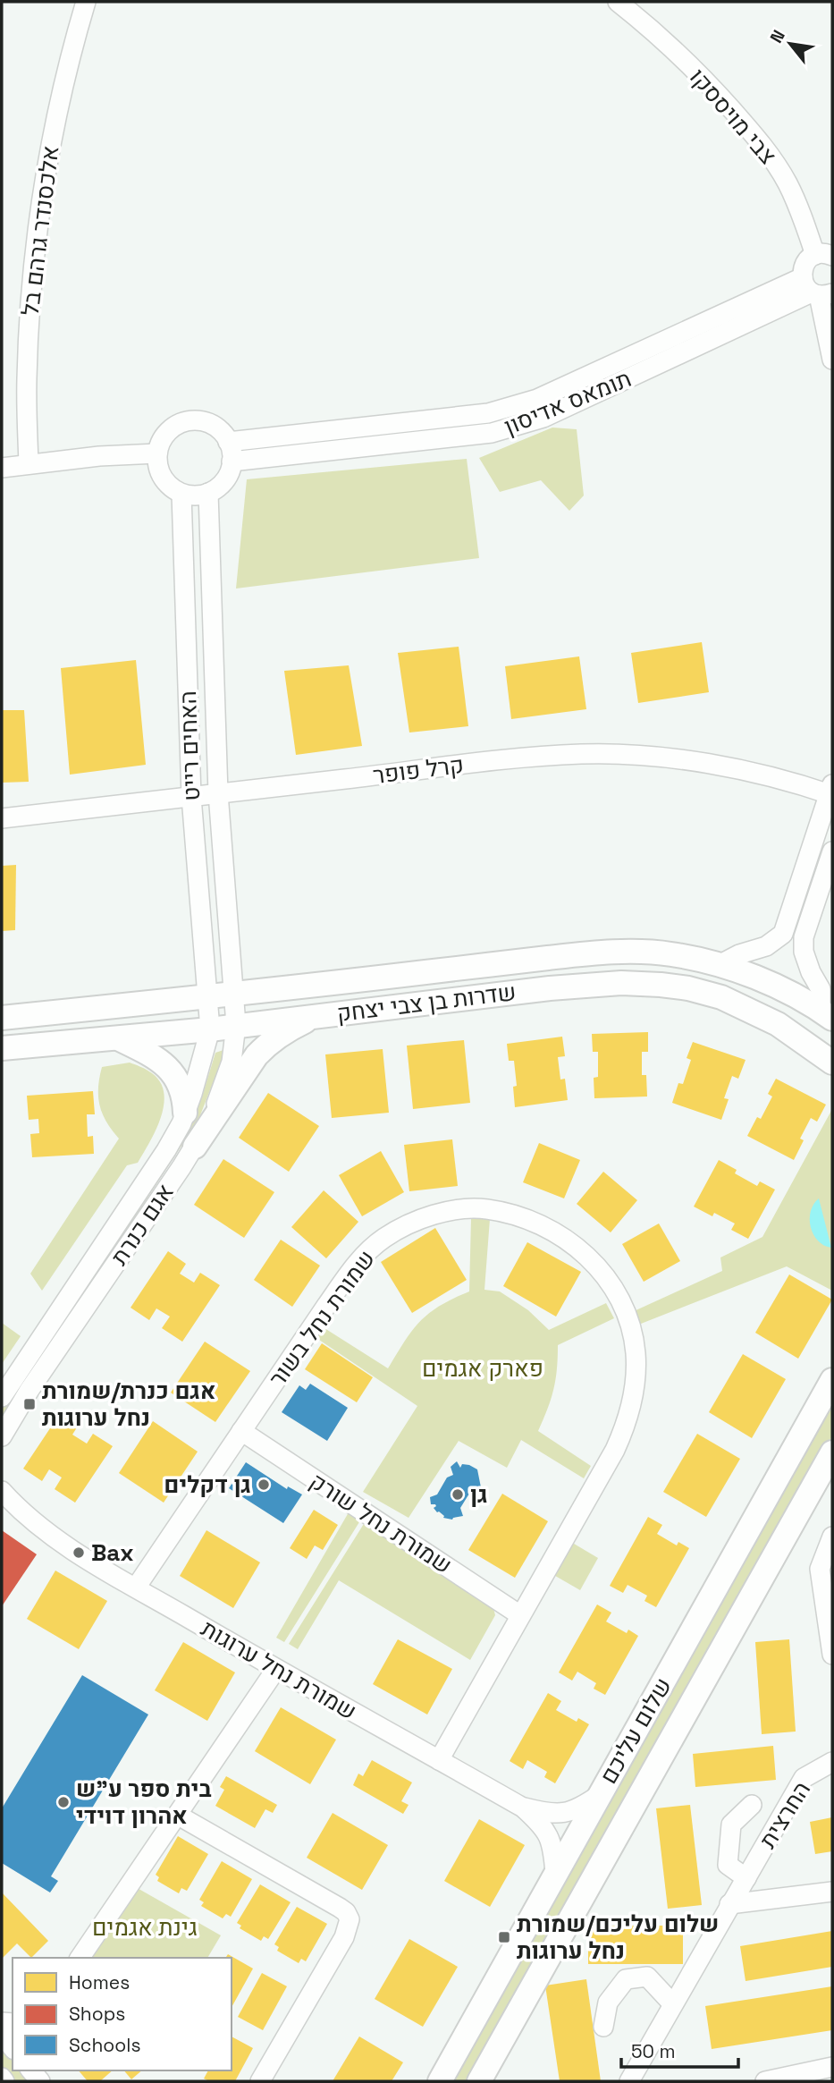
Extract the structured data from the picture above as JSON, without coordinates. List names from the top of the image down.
{
  "streets": {
    "main road": ["שדרות בן צבי יצחק", "שלום עליכם"],
    "street": [
      "צבי מויססקו",
      "אלכסנדר גרהם בל",
      "תומאס אדיסון",
      "האחים רייט",
      "קרל פופר",
      "אגם כנרת",
      "שמורת נחל בשור",
      "שמורת נחל שורק",
      "שמורת נחל ערוגות",
      "החרצית"
    ]
  },
  "crossings": [
    ["תומאס אדיסון", "האחים רייט"],
    ["האחים רייט", "קרל פופר"],
    ["האחים רייט", "שדרות בן צבי יצחק"],
    ["האחים רייט", "אגם כנרת"],
    ["שדרות בן צבי יצחק", "אגם כנרת"],
    ["שמורת נחל בשור", "שמורת נחל שורק"],
    ["שמורת נחל בשור", "שמורת נחל ערוגות"],
    ["שמורת נחל ערוגות", "שלום עליכם"]
  ],
  "parks": ["פארק אגמים", "גינת אגמים"],
  "places": {
    "transit": ["אגם כנרת/שמורת נחל ערוגות", "שלום עליכם/שמורת נחל ערוגות"],
    "other": [
      "גן דקלים",
      "גן",
      "Bax",
      "בית ספר ע\"ש אהרון דוידי"
    ]
  },
  "legend": ["Homes", "Shops", "Schools"],
  "scale_bar": "50 m",
  "north": "top left"
}
